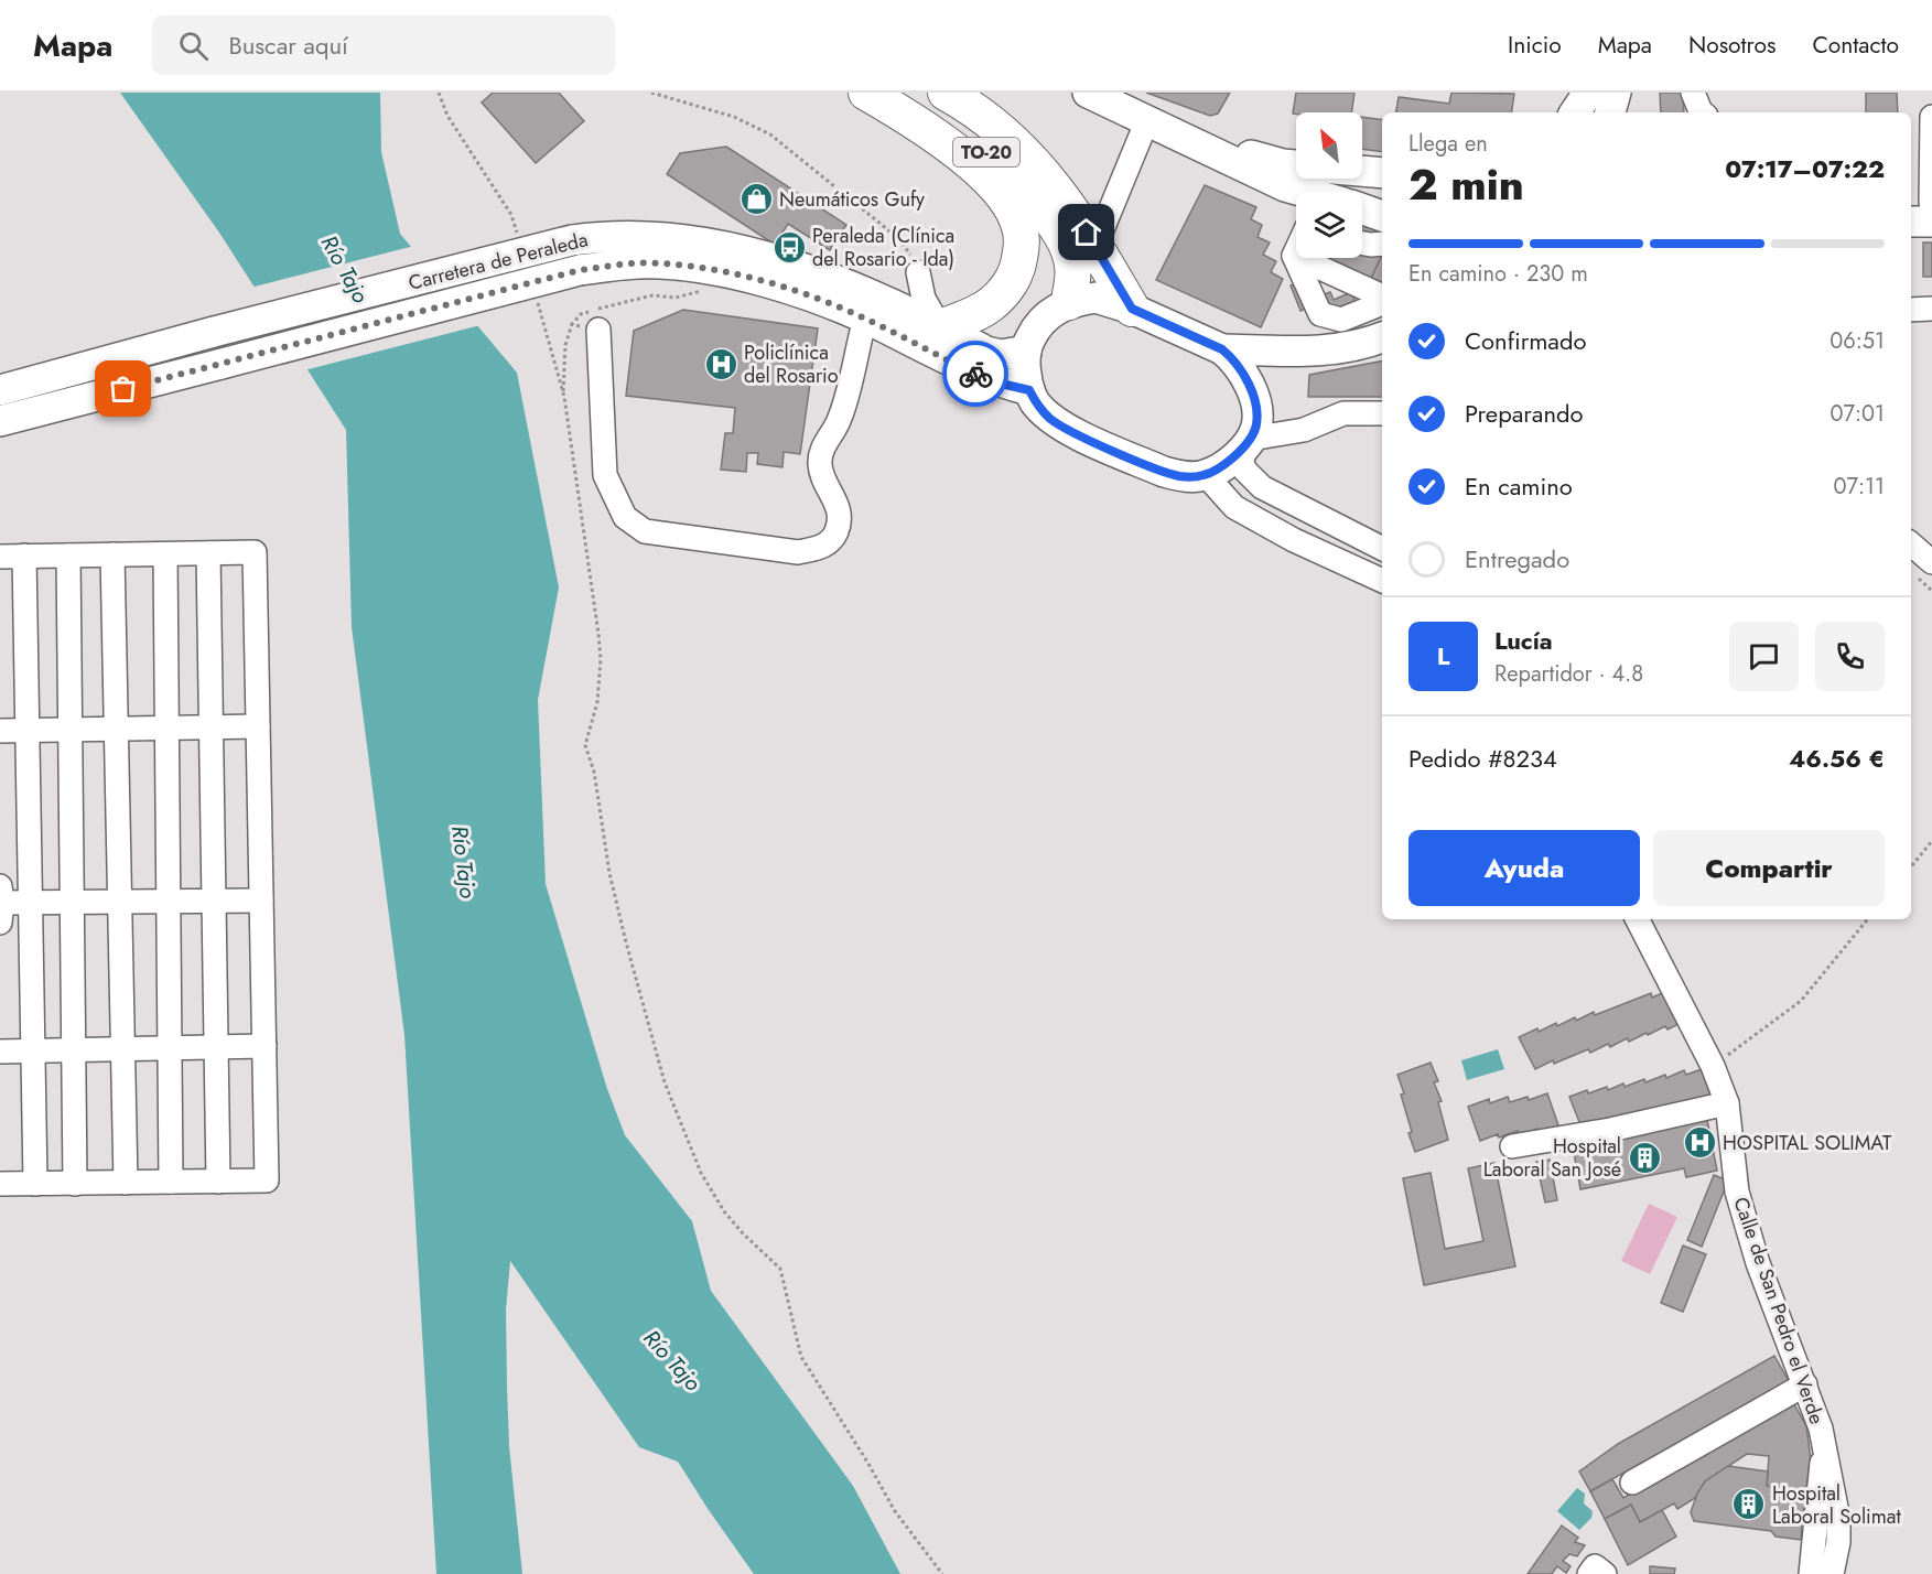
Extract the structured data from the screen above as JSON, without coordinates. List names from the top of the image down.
{
  "streets": {
    "highway": ["TO-20"],
    "main road": ["Carretera de Peraleda"],
    "street": ["Calle de San Pedro el Verde"]
  },
  "crossings": [
    ["TO-20", "Carretera de Peraleda"]
  ],
  "water": ["Río Tajo"],
  "places": {
    "shop": ["Neumáticos Gufy"],
    "bus stop": ["Peraleda (Clínica del Rosario - Ida)"],
    "hospital": ["Policlínica del Rosario", "HOSPITAL SOLIMAT"],
    "building": ["Hospital Laboral San José", "Hospital Laboral Solimat"]
  },
  "north": "top left",
  "page": {
    "header": "Mapa",
    "search": "Buscar aquí",
    "nav": [
      "Inicio",
      "Mapa",
      "Nosotros",
      "Contacto"
    ],
    "heading": ["2 min", "Llega en", "07:17–07:22"],
    "panel": [
      "Lucía",
      "Repartidor · 4.8",
      "Pedido #8234",
      "46.56 €"
    ],
    "bar": "En camino · 230 m",
    "list": [
      ["Confirmado", "06:51"],
      ["Preparando", "07:01"],
      ["En camino", "07:11"],
      "Entregado"
    ],
    "round": "L",
    "buttons": ["Ayuda", "Compartir"]
  }
}
